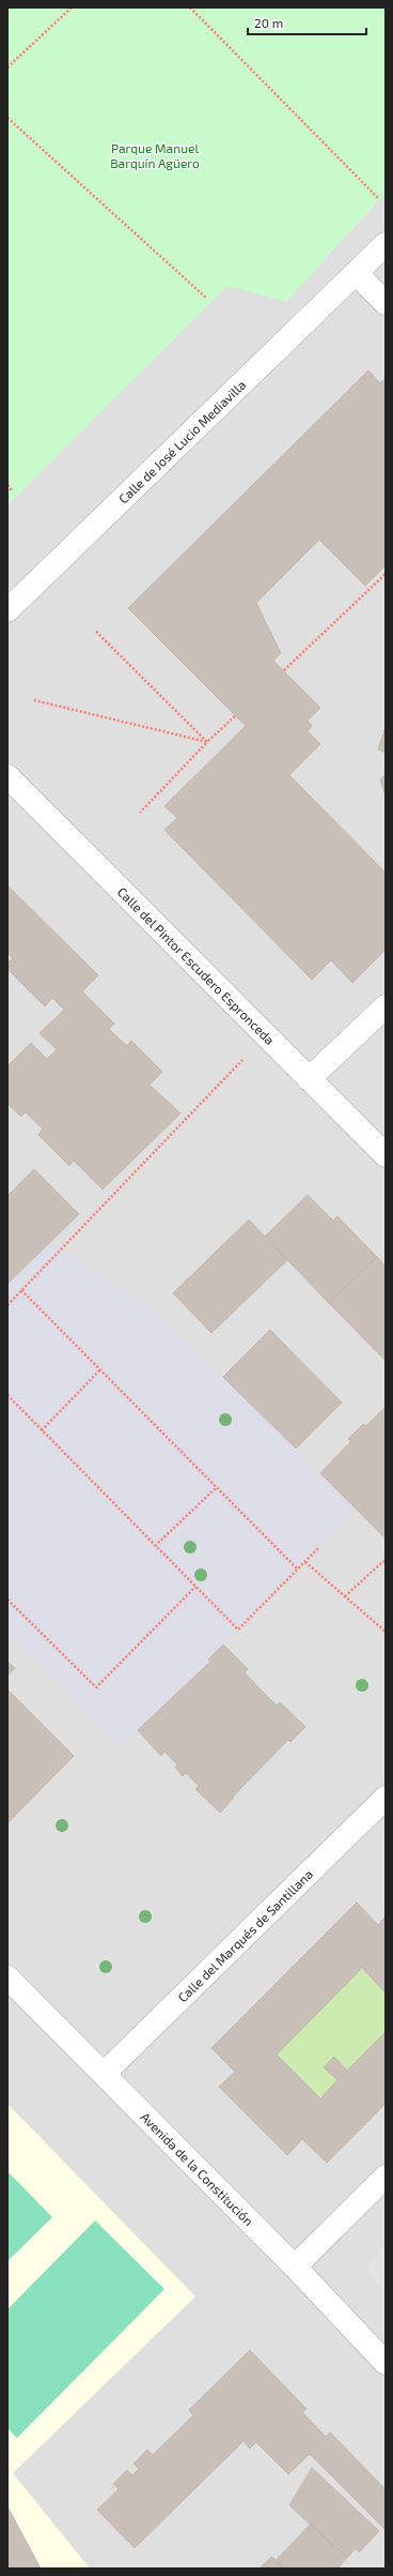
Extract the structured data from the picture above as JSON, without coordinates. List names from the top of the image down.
{
  "streets": {
    "street": [
      "Calle de José Lucio Mediavilla",
      "Calle del Pintor Escudero Espronceda",
      "Calle del Marqués de Santillana",
      "Avenida de la Constitución"
    ]
  },
  "crossings": [
    ["Calle del Marqués de Santillana", "Avenida de la Constitución"]
  ],
  "parks": ["Parque Manuel Barquín Agüero"],
  "scale_bar": "20 m"
}
